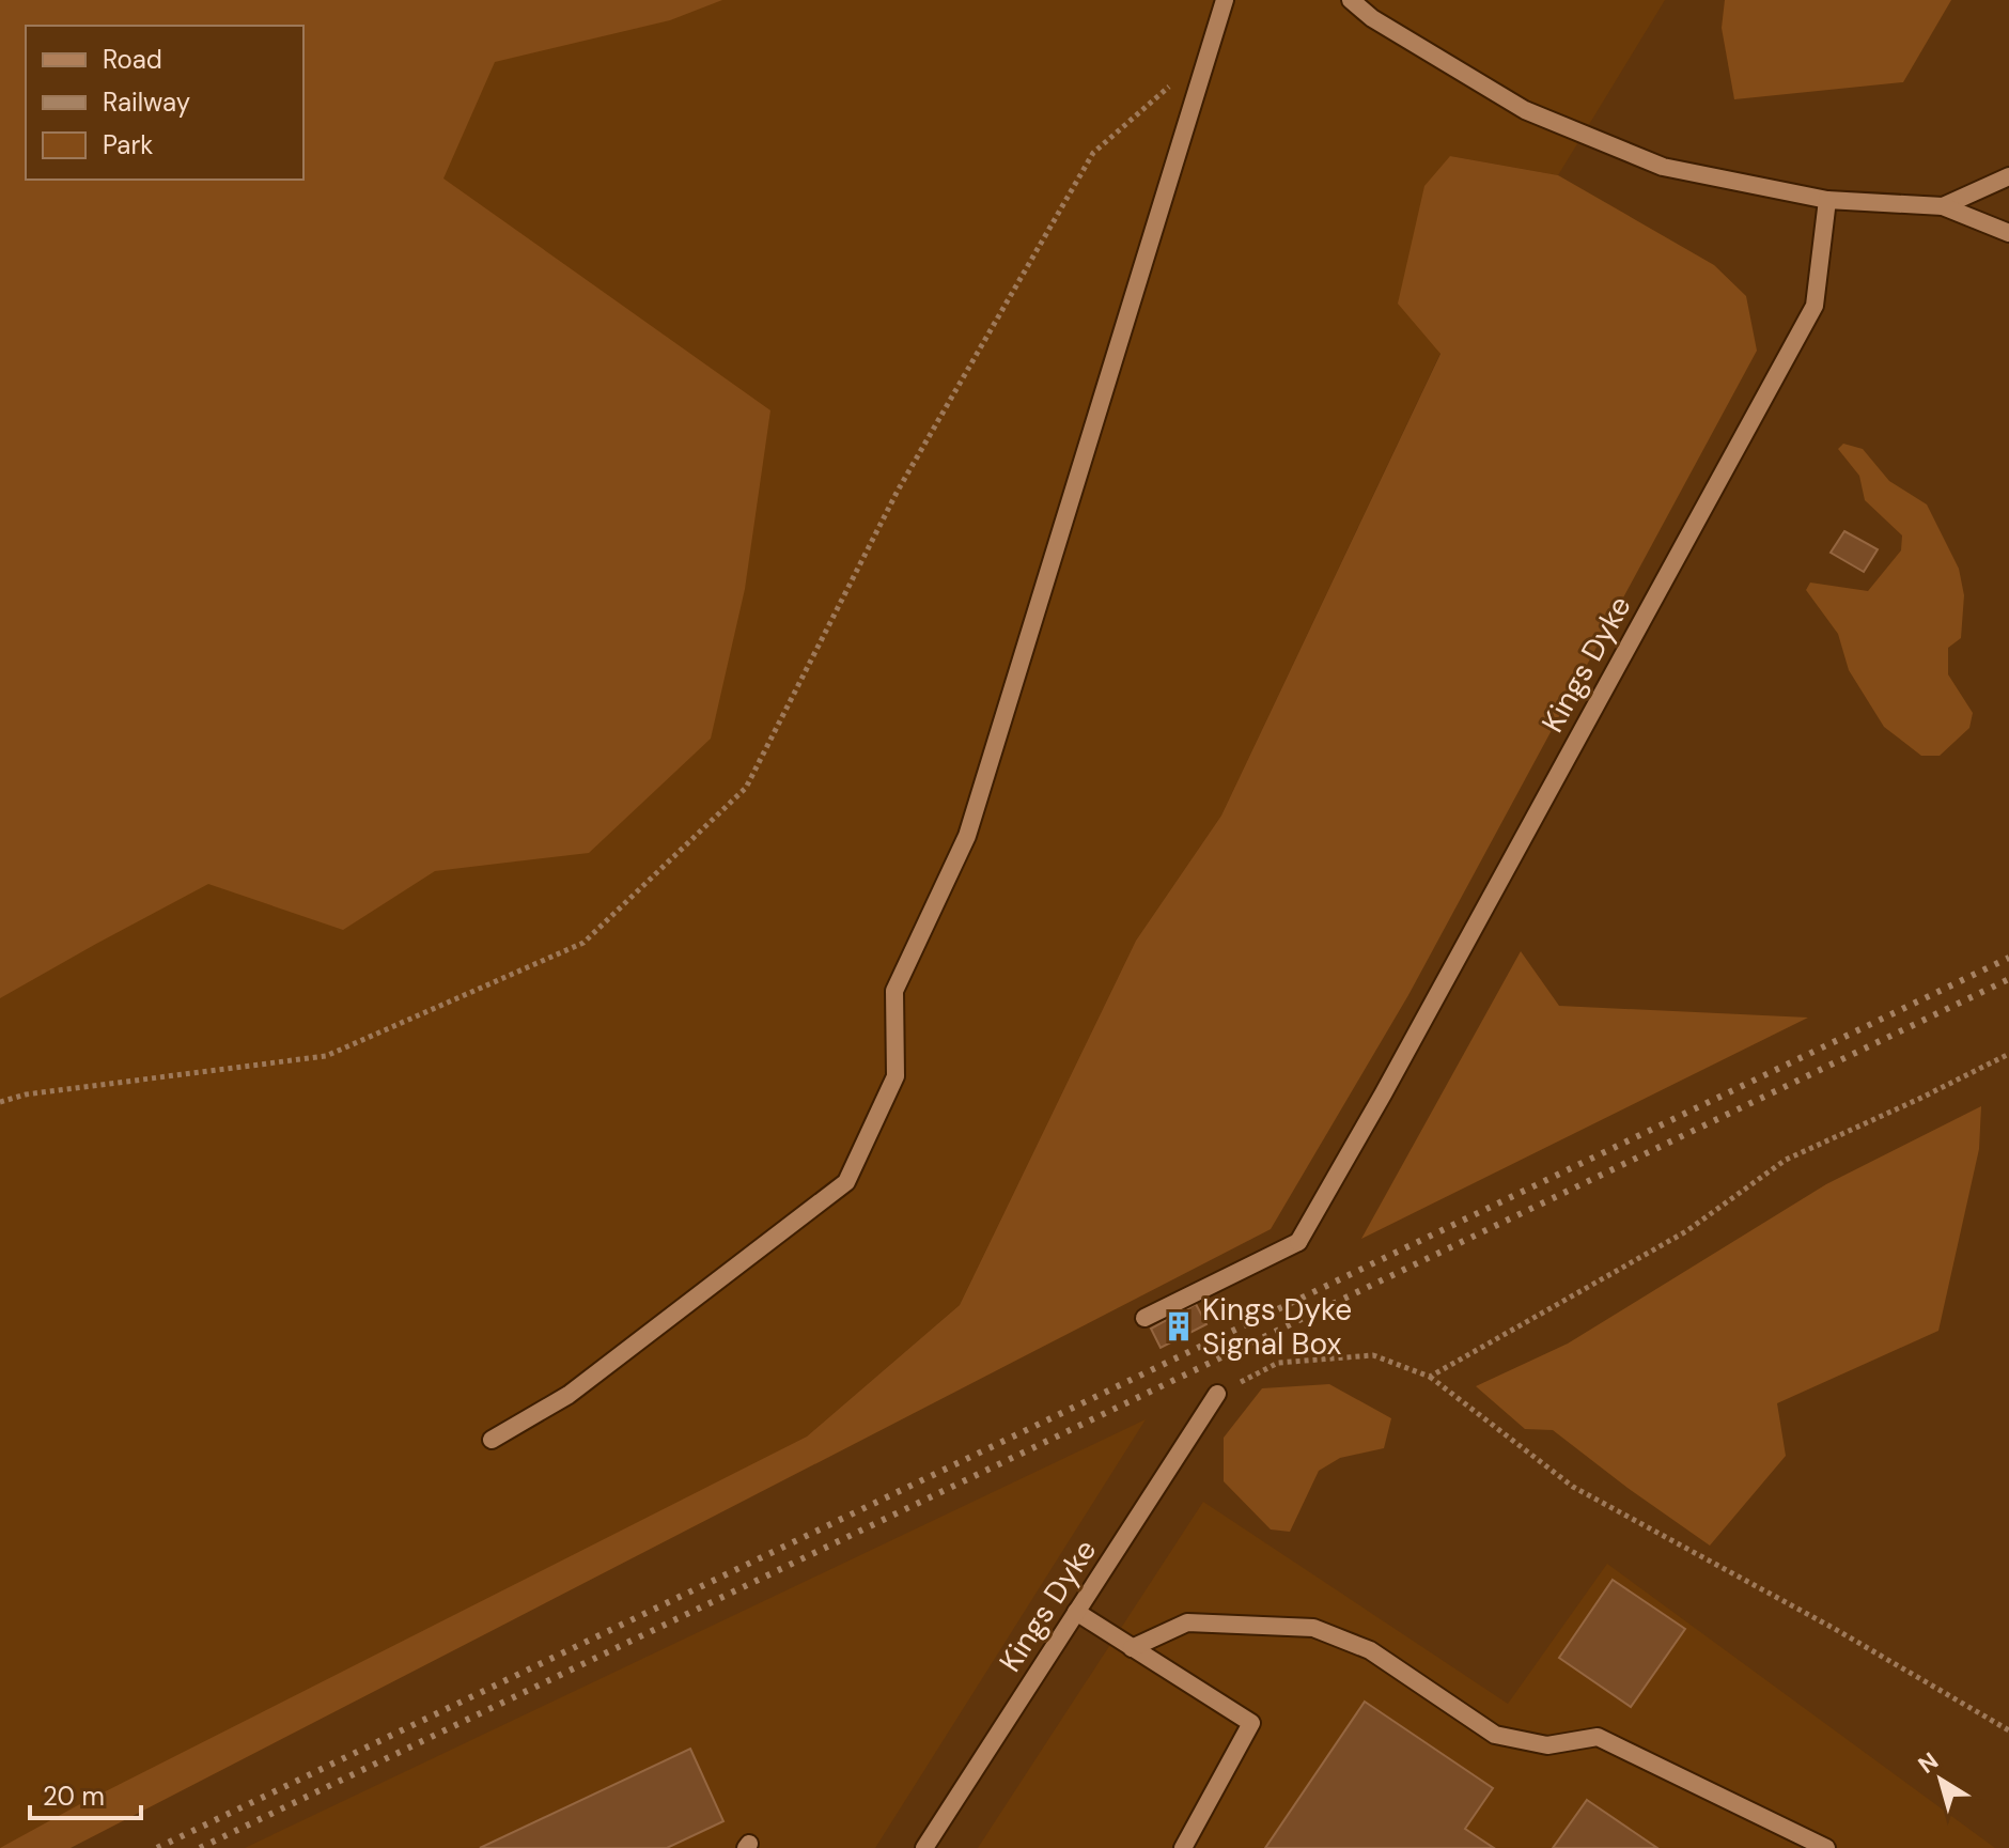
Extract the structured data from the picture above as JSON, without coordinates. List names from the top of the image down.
{
  "streets": {
    "street": ["Kings Dyke"]
  },
  "places": {
    "building": ["Kings Dyke Signal Box"]
  },
  "legend": ["Road", "Railway", "Park"],
  "scale_bar": "20 m",
  "north": "top left"
}
